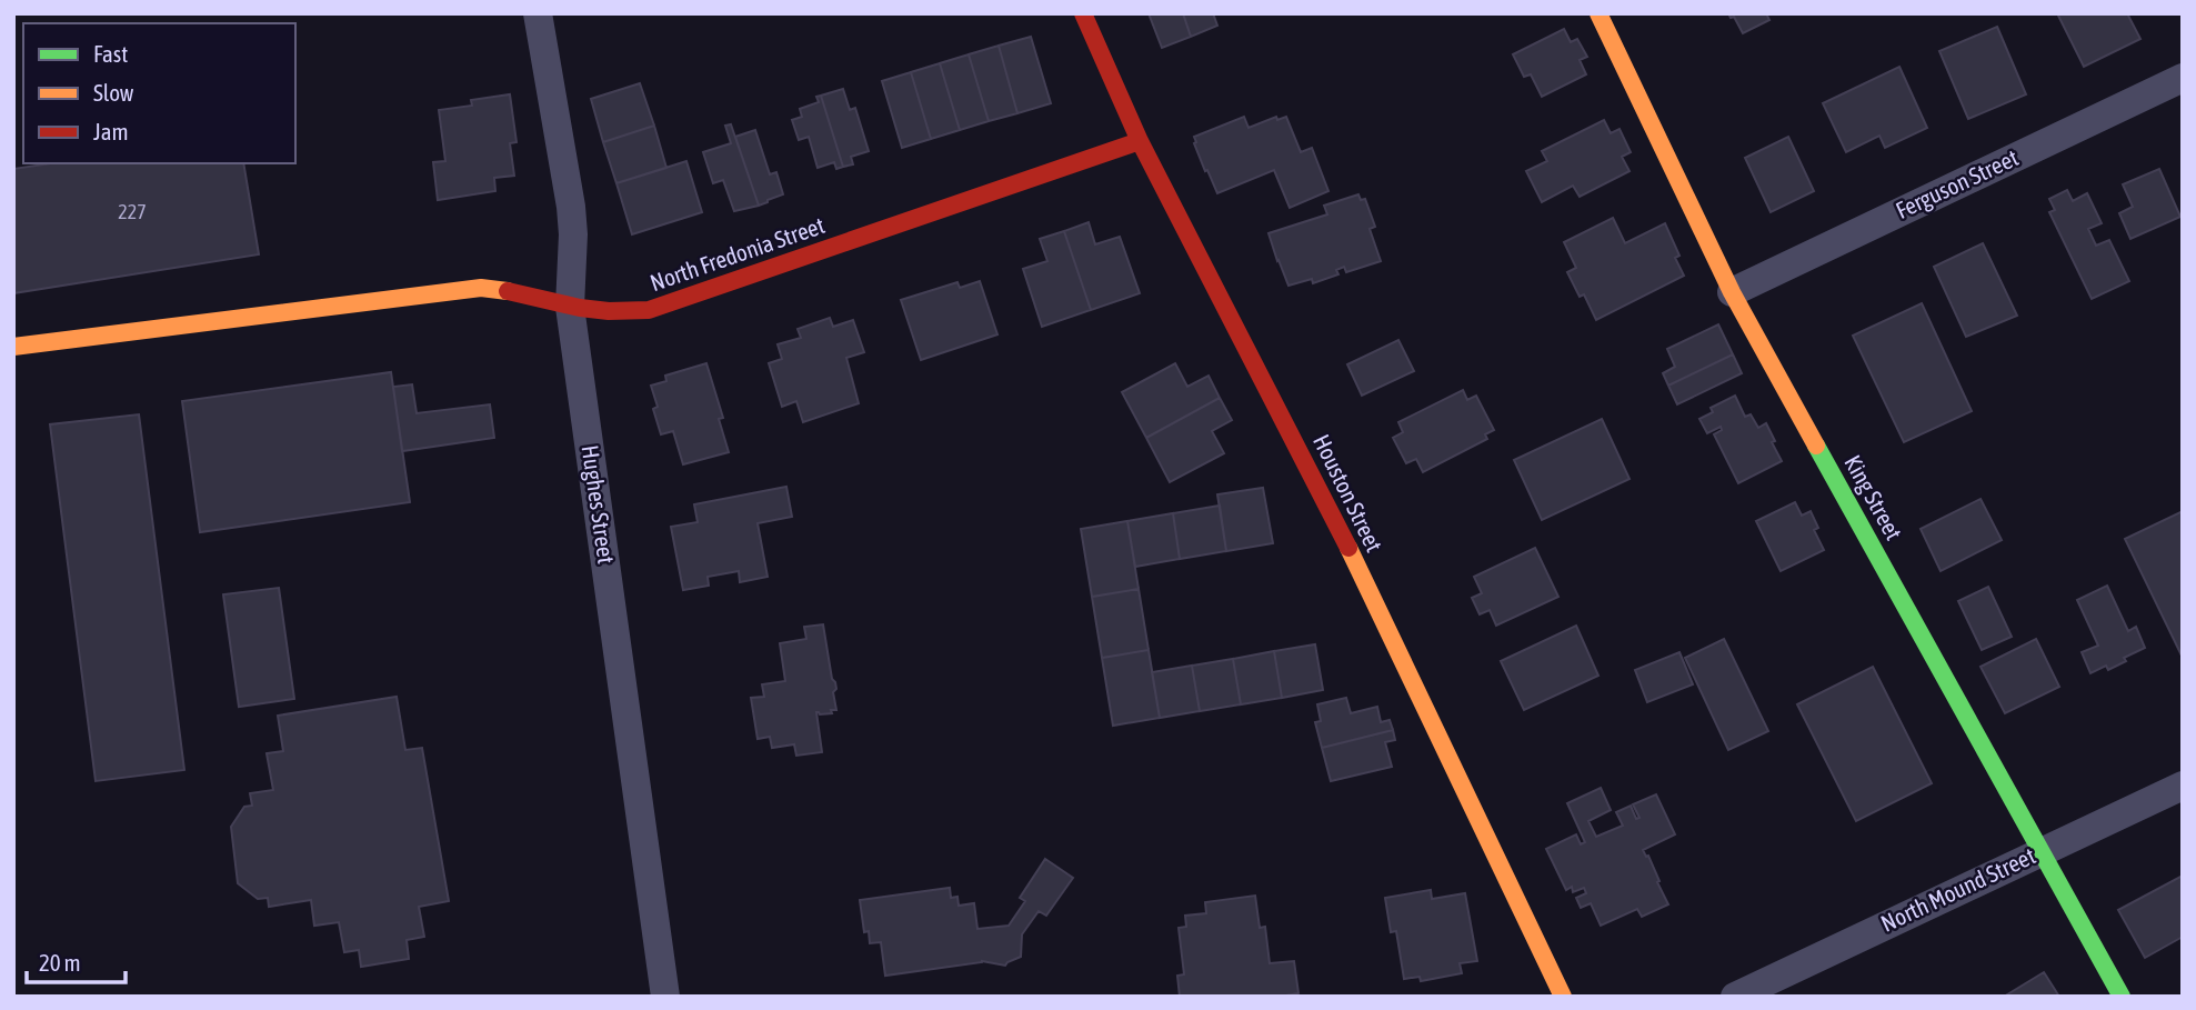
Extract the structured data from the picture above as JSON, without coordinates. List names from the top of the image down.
{
  "streets": {
    "street": [
      "Ferguson Street",
      "North Fredonia Street",
      "Houston Street",
      "King Street",
      "Hughes Street",
      "North Mound Street"
    ]
  },
  "crossings": [
    ["Ferguson Street", "King Street"],
    ["North Fredonia Street", "Houston Street"],
    ["North Fredonia Street", "Hughes Street"],
    ["King Street", "North Mound Street"]
  ],
  "house_numbers": ["227"],
  "legend": ["Fast", "Slow", "Jam"],
  "scale_bar": "20 m"
}
